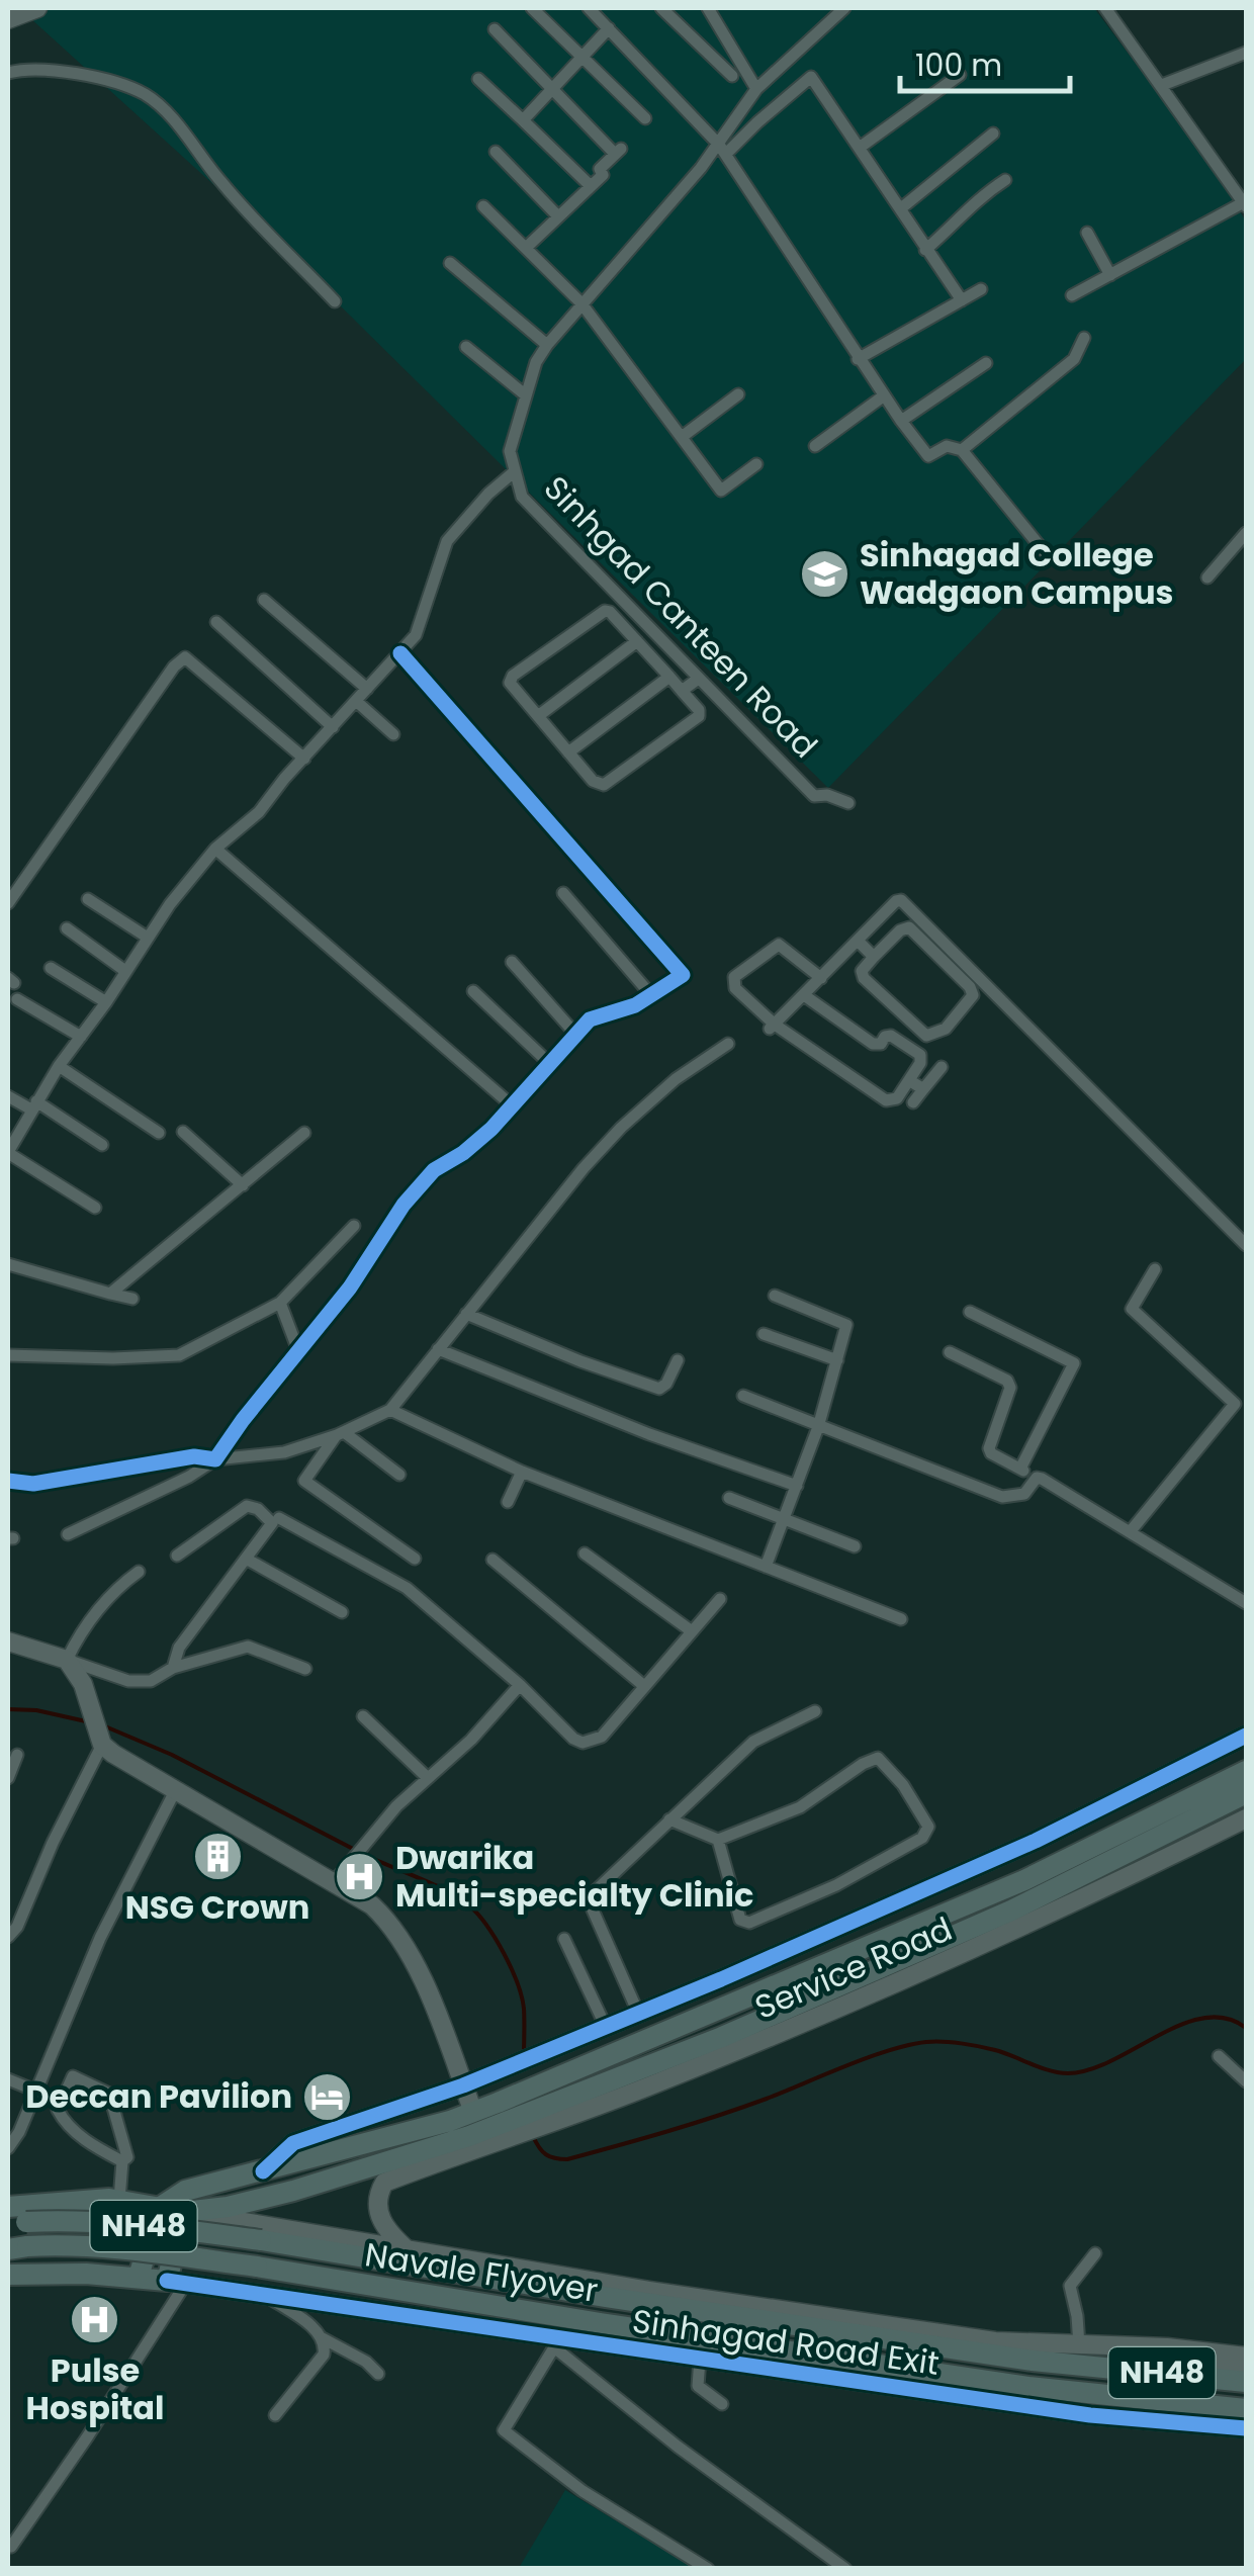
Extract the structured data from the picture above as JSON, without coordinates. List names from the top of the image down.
{
  "streets": {
    "highway": ["NH48", "Navale Flyover"],
    "street": ["Sinhgad Canteen Road", "Service Road", "Sinhagad Road Exit"]
  },
  "crossings": [
    ["NH48", "Navale Flyover"]
  ],
  "places": {
    "school or university": ["Sinhagad College Wadgaon Campus"],
    "building": ["NSG Crown"],
    "hospital": ["Dwarika Multi-specialty Clinic", "Pulse Hospital"],
    "hotel": ["Deccan Pavilion"]
  },
  "scale_bar": "100 m"
}
